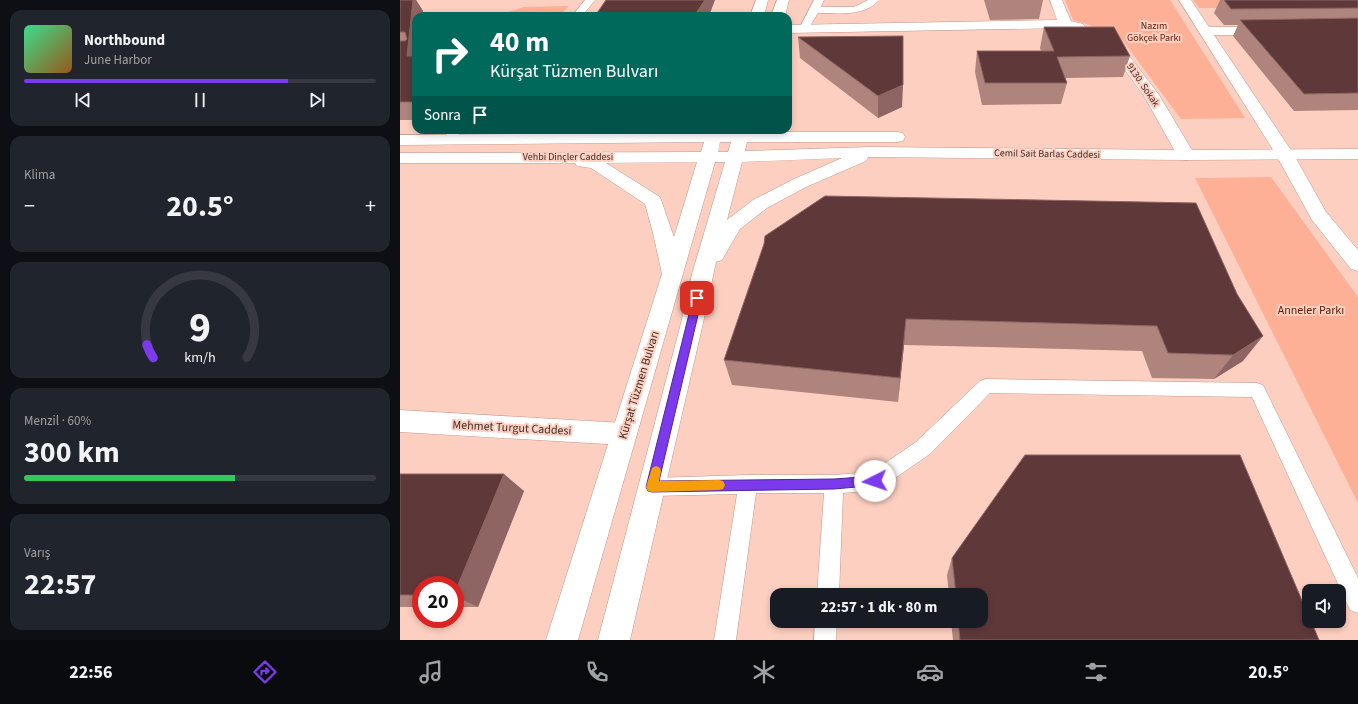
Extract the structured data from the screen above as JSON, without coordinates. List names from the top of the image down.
{
  "streets": {
    "street": [
      "9130. Sokak",
      "Cemil Sait Barlas Caddesi",
      "Vehbi Dinçler Caddesi",
      "Kürşat Tüzmen Bulvarı",
      "Mehmet Turgut Caddesi"
    ]
  },
  "crossings": [
    ["9130. Sokak", "Cemil Sait Barlas Caddesi"],
    ["Cemil Sait Barlas Caddesi", "Vehbi Dinçler Caddesi"],
    ["Vehbi Dinçler Caddesi", "Kürşat Tüzmen Bulvarı"],
    ["Kürşat Tüzmen Bulvarı", "Mehmet Turgut Caddesi"]
  ],
  "parks": ["Nazım Gökçek Parkı", "Anneler Parkı"],
  "page": {
    "turn": ["40 m", "Kürşat Tüzmen Bulvarı"],
    "song": ["Northbound", "June Harbor"],
    "then": "Sonra",
    "tile": [
      "Klima",
      ["Menzil · 60%", "300 km"],
      ["Varış", "22:57"]
    ],
    "heat": ["−", "20.5°", "+"],
    "limit": "20",
    "trip": "22:57 · 1 dk · 80 m",
    "tabs": ["22:56", "20.5°"],
    "gauge": ["9", "km/h"]
  }
}
